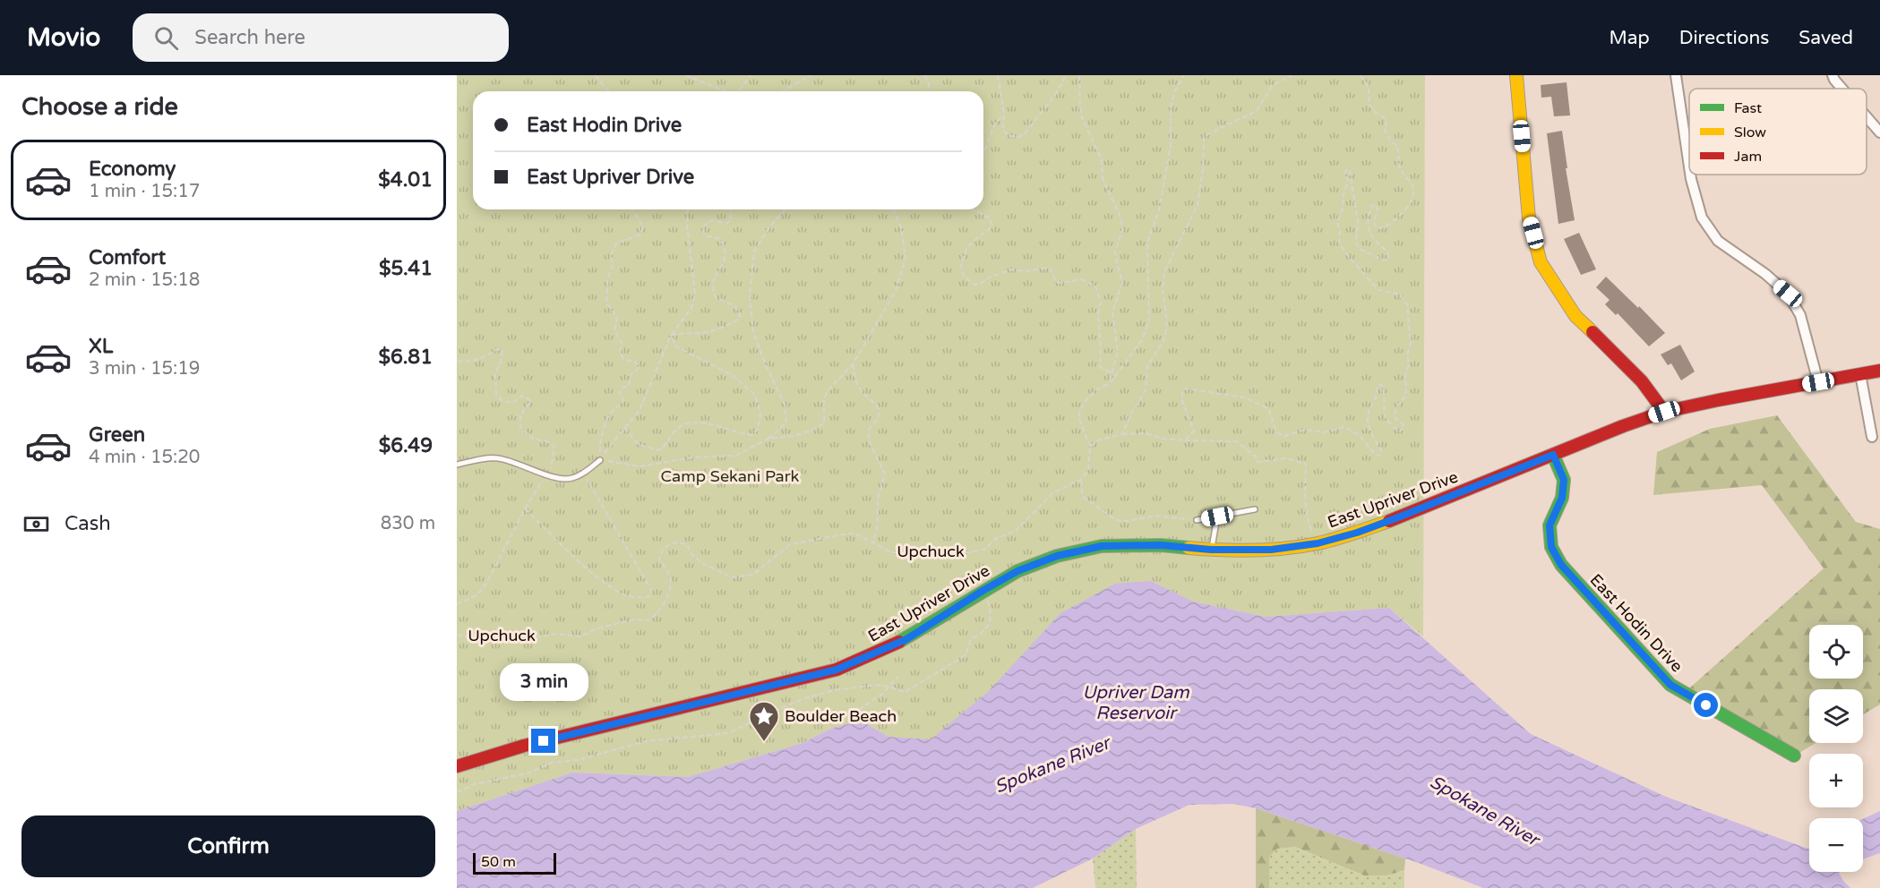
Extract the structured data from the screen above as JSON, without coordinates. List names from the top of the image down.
{
  "streets": {
    "main road": ["East Upriver Drive", "East Hodin Drive"],
    "path": ["Upchuck"]
  },
  "crossings": [
    ["East Upriver Drive", "East Hodin Drive"]
  ],
  "water": ["Upriver Dam Reservoir", "Spokane River"],
  "parks": ["Camp Sekani Park"],
  "places": {
    "place": ["Boulder Beach"]
  },
  "legend": ["Fast", "Slow", "Jam"],
  "scale_bar": "50 m",
  "page": {
    "header": "Movio",
    "search": "Search here",
    "nav": ["Map", "Directions", "Saved"],
    "heading": "Choose a ride",
    "banner": ["East Hodin Drive", "East Upriver Drive"],
    "list": [
      {
        "name": "Economy",
        "note": "1 min · 15:17",
        "value": "$4.01"
      },
      {
        "name": "Comfort",
        "note": "2 min · 15:18",
        "value": "$5.41"
      },
      {
        "name": "XL",
        "note": "3 min · 15:19",
        "value": "$6.81"
      },
      {
        "name": "Green",
        "note": "4 min · 15:20",
        "value": "$6.49"
      }
    ],
    "pay": ["Cash", "830 m"],
    "map_buttons": ["+", "−"],
    "bubble": "3 min",
    "buttons": "Confirm",
    "scale": "50 m"
  }
}
